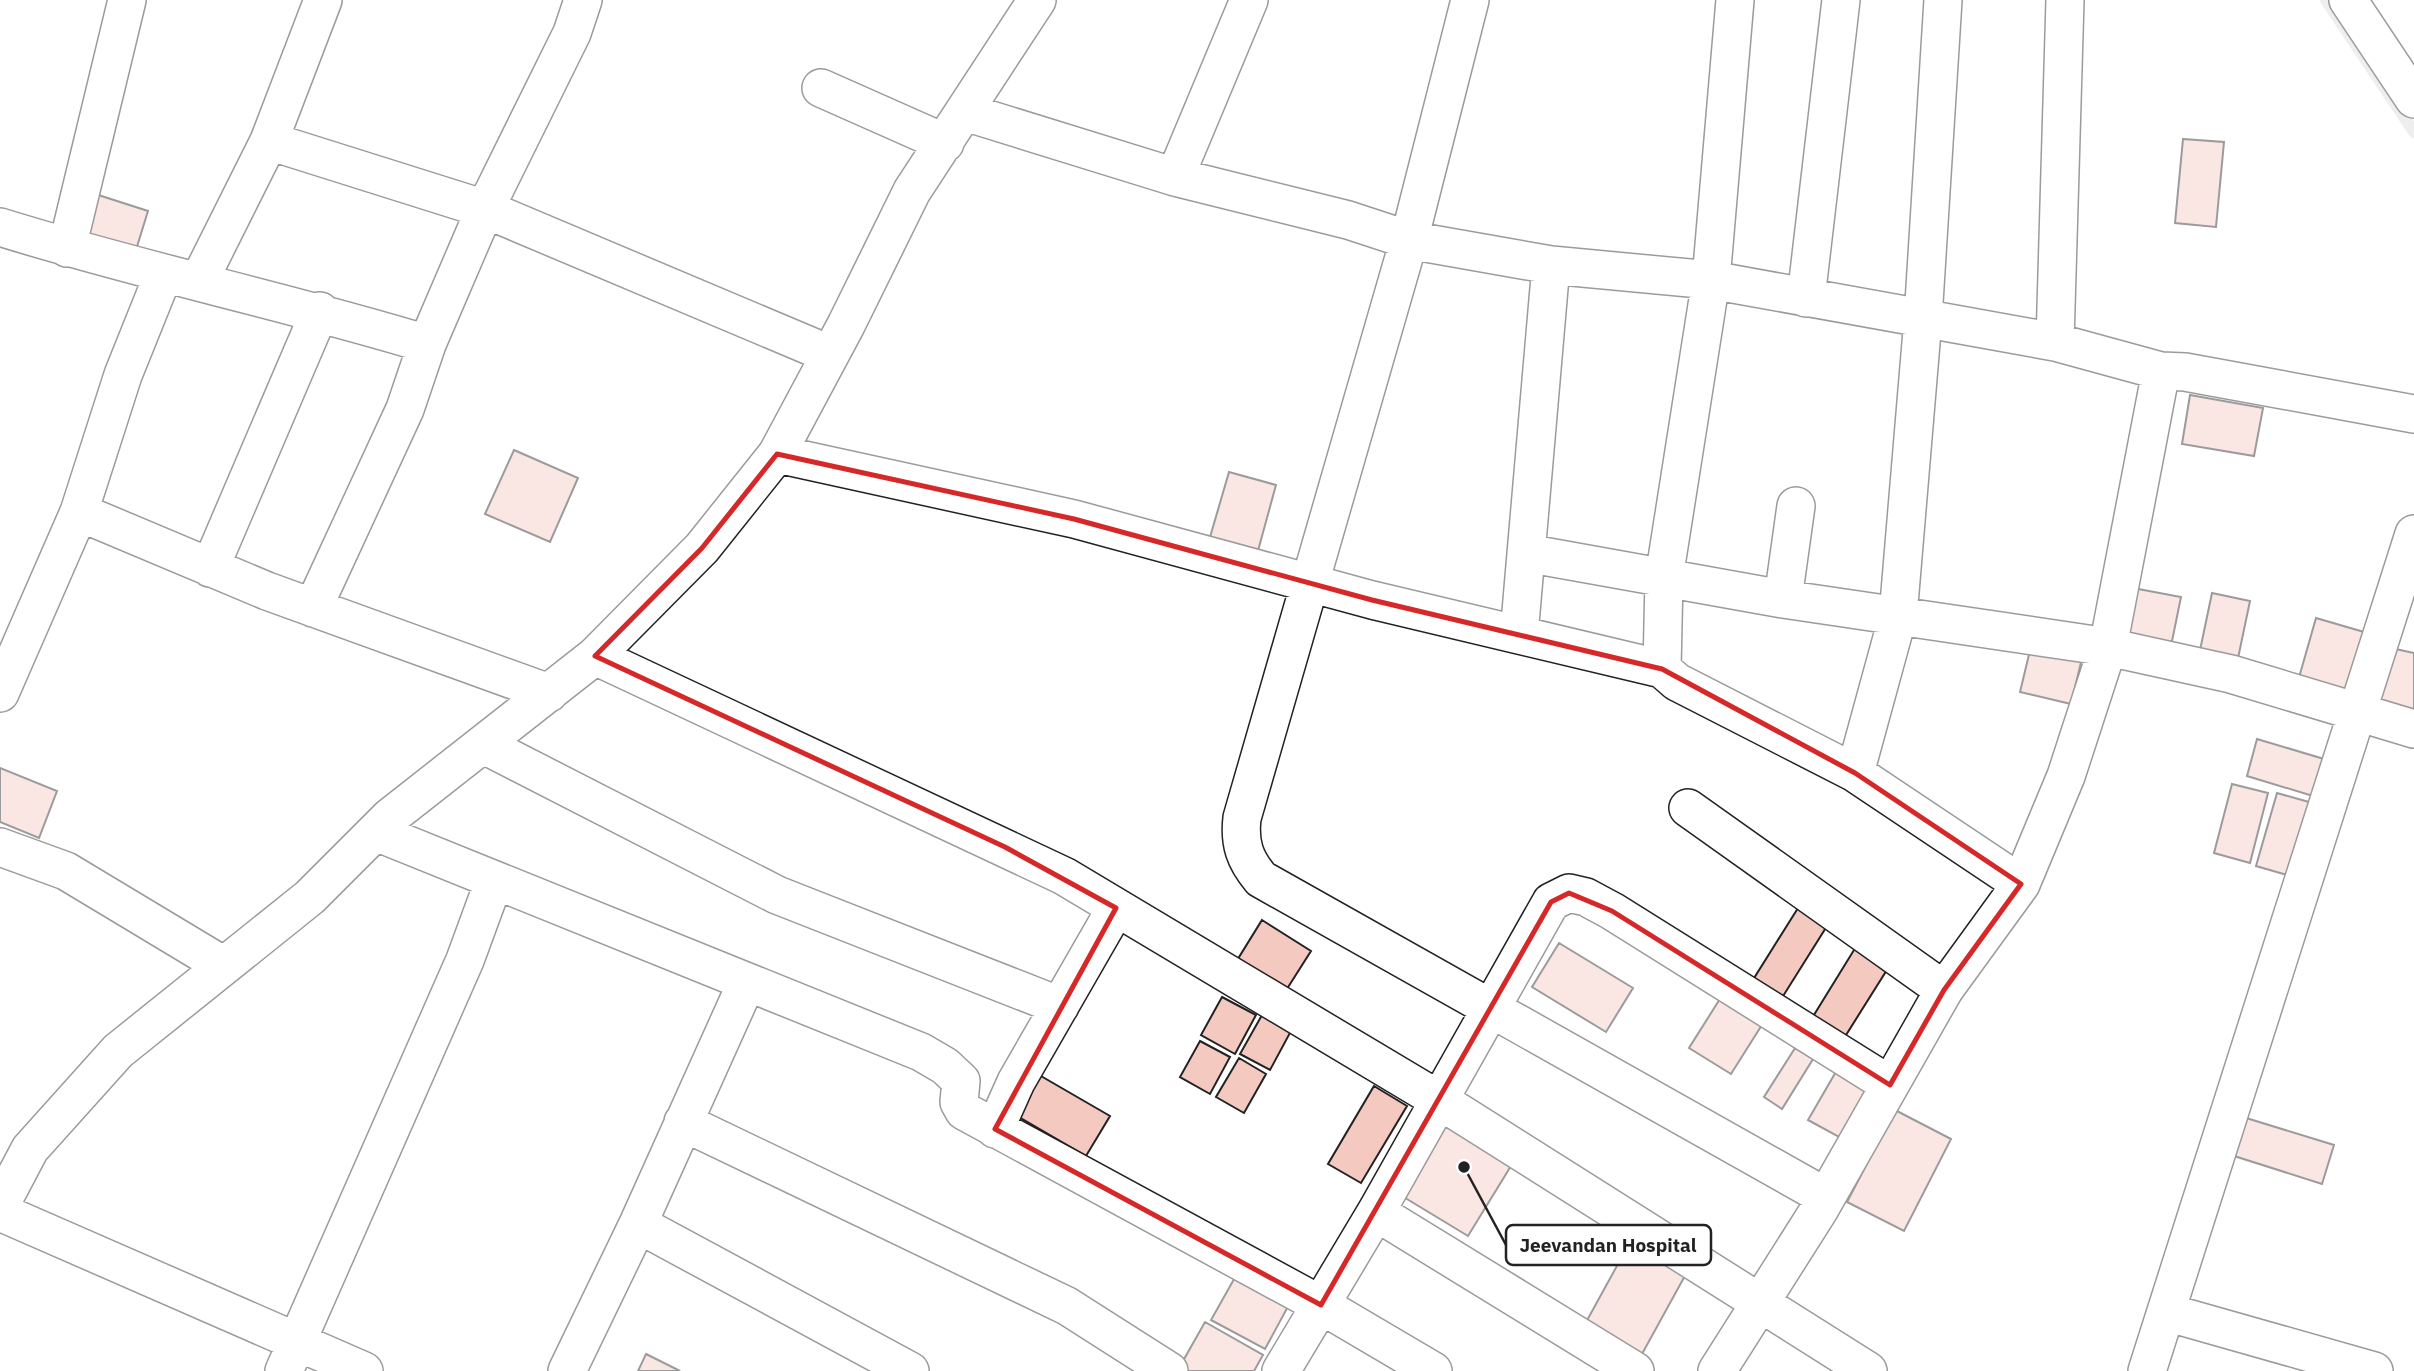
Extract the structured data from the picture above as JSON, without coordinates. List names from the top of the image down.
{
  "places": ["Jeevandan Hospital"]
}
